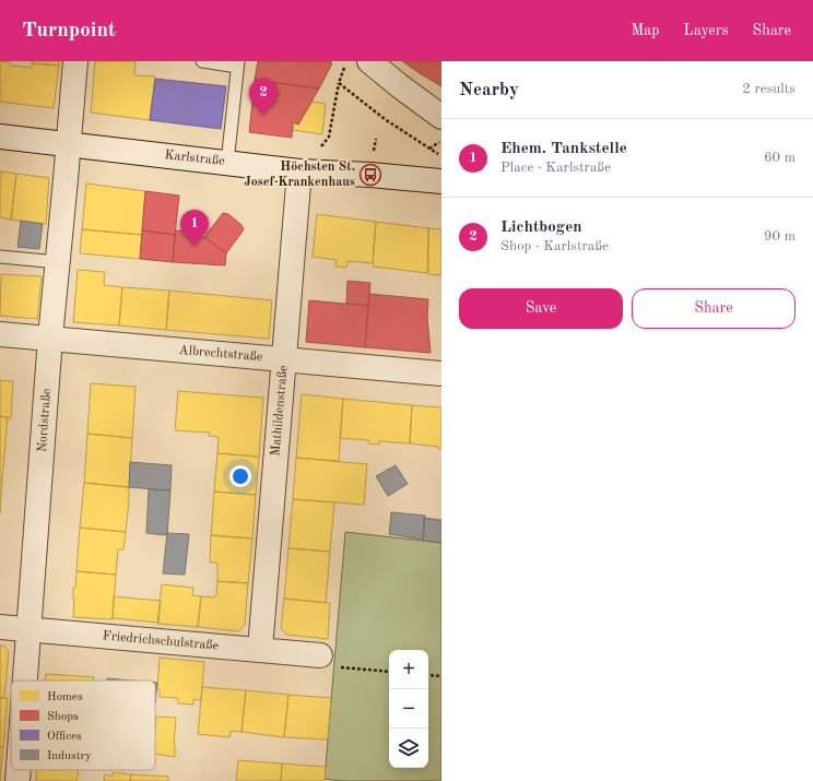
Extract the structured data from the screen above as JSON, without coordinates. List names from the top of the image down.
{
  "streets": {
    "street": [
      "Karlstraße",
      "Albrechtstraße",
      "Mathildenstraße",
      "Nordstraße",
      "Friedrichschulstraße"
    ]
  },
  "crossings": [
    ["Karlstraße", "Mathildenstraße"],
    ["Karlstraße", "Nordstraße"],
    ["Albrechtstraße", "Mathildenstraße"],
    ["Albrechtstraße", "Nordstraße"],
    ["Mathildenstraße", "Friedrichschulstraße"],
    ["Nordstraße", "Friedrichschulstraße"]
  ],
  "places": {
    "bus stop": ["Höchsten St. Josef Krankenhaus"]
  },
  "legend": [
    "Homes",
    "Shops",
    "Offices",
    "Industry"
  ],
  "page": {
    "header": "Turnpoint",
    "nav": ["Map", "Layers", "Share"],
    "heading": ["Nearby", "2 results"],
    "pins": ["2", "1"],
    "list": [
      {
        "mark": "1",
        "name": "Ehem. Tankstelle",
        "note": "Place · Karlstraße",
        "value": "60 m"
      },
      {
        "mark": "2",
        "name": "Lichtbogen",
        "note": "Shop · Karlstraße",
        "value": "90 m"
      }
    ],
    "buttons": ["Save", "Share"],
    "map_buttons": ["+", "−"]
  }
}
